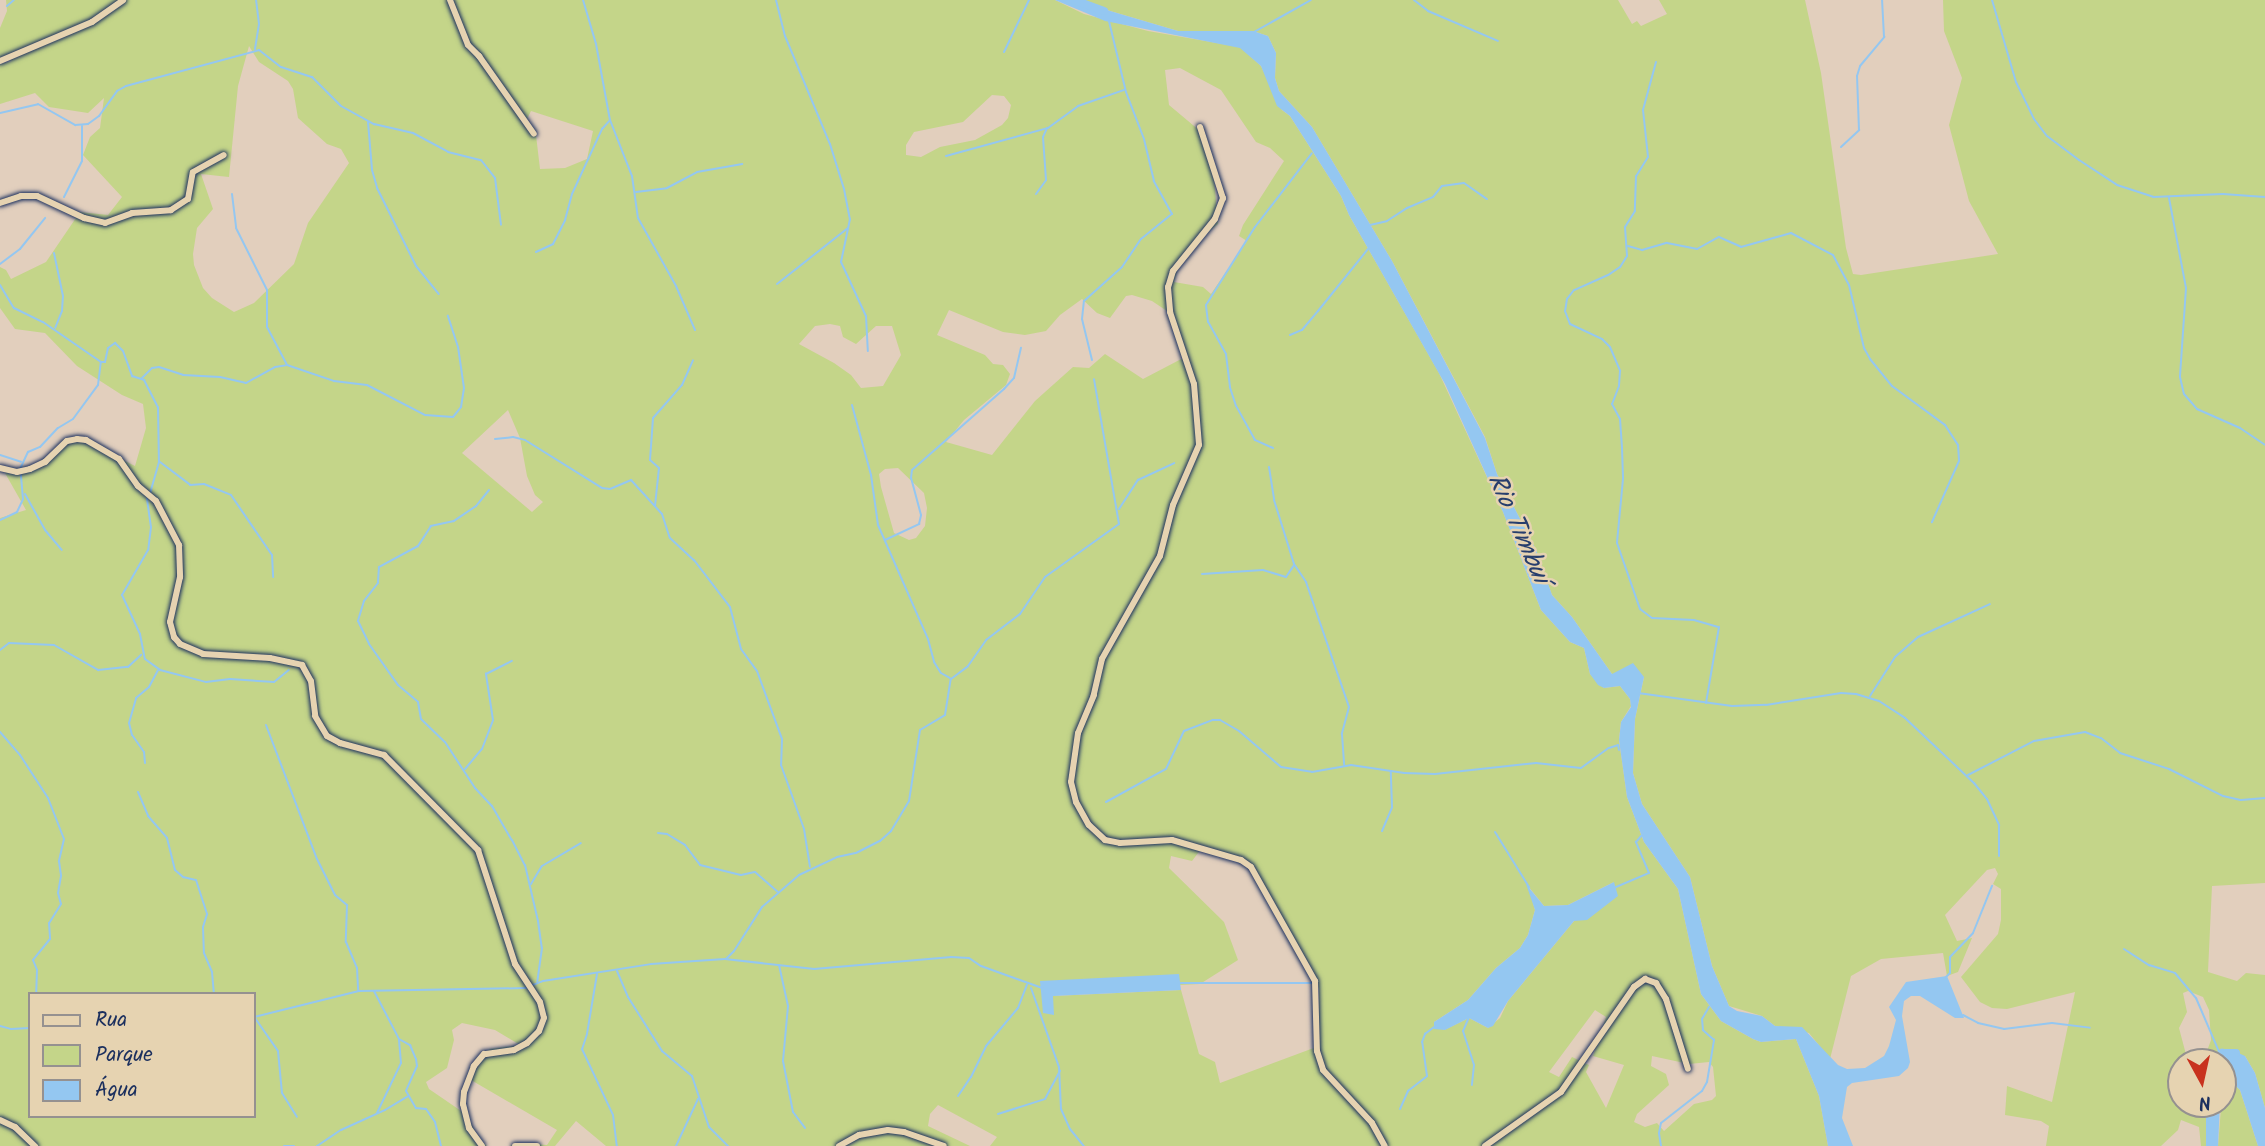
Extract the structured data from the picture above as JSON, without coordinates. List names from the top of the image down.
{
  "water": ["Rio Timbuí"],
  "legend": ["Rua", "Parque", "Água"],
  "north": "bottom"
}
